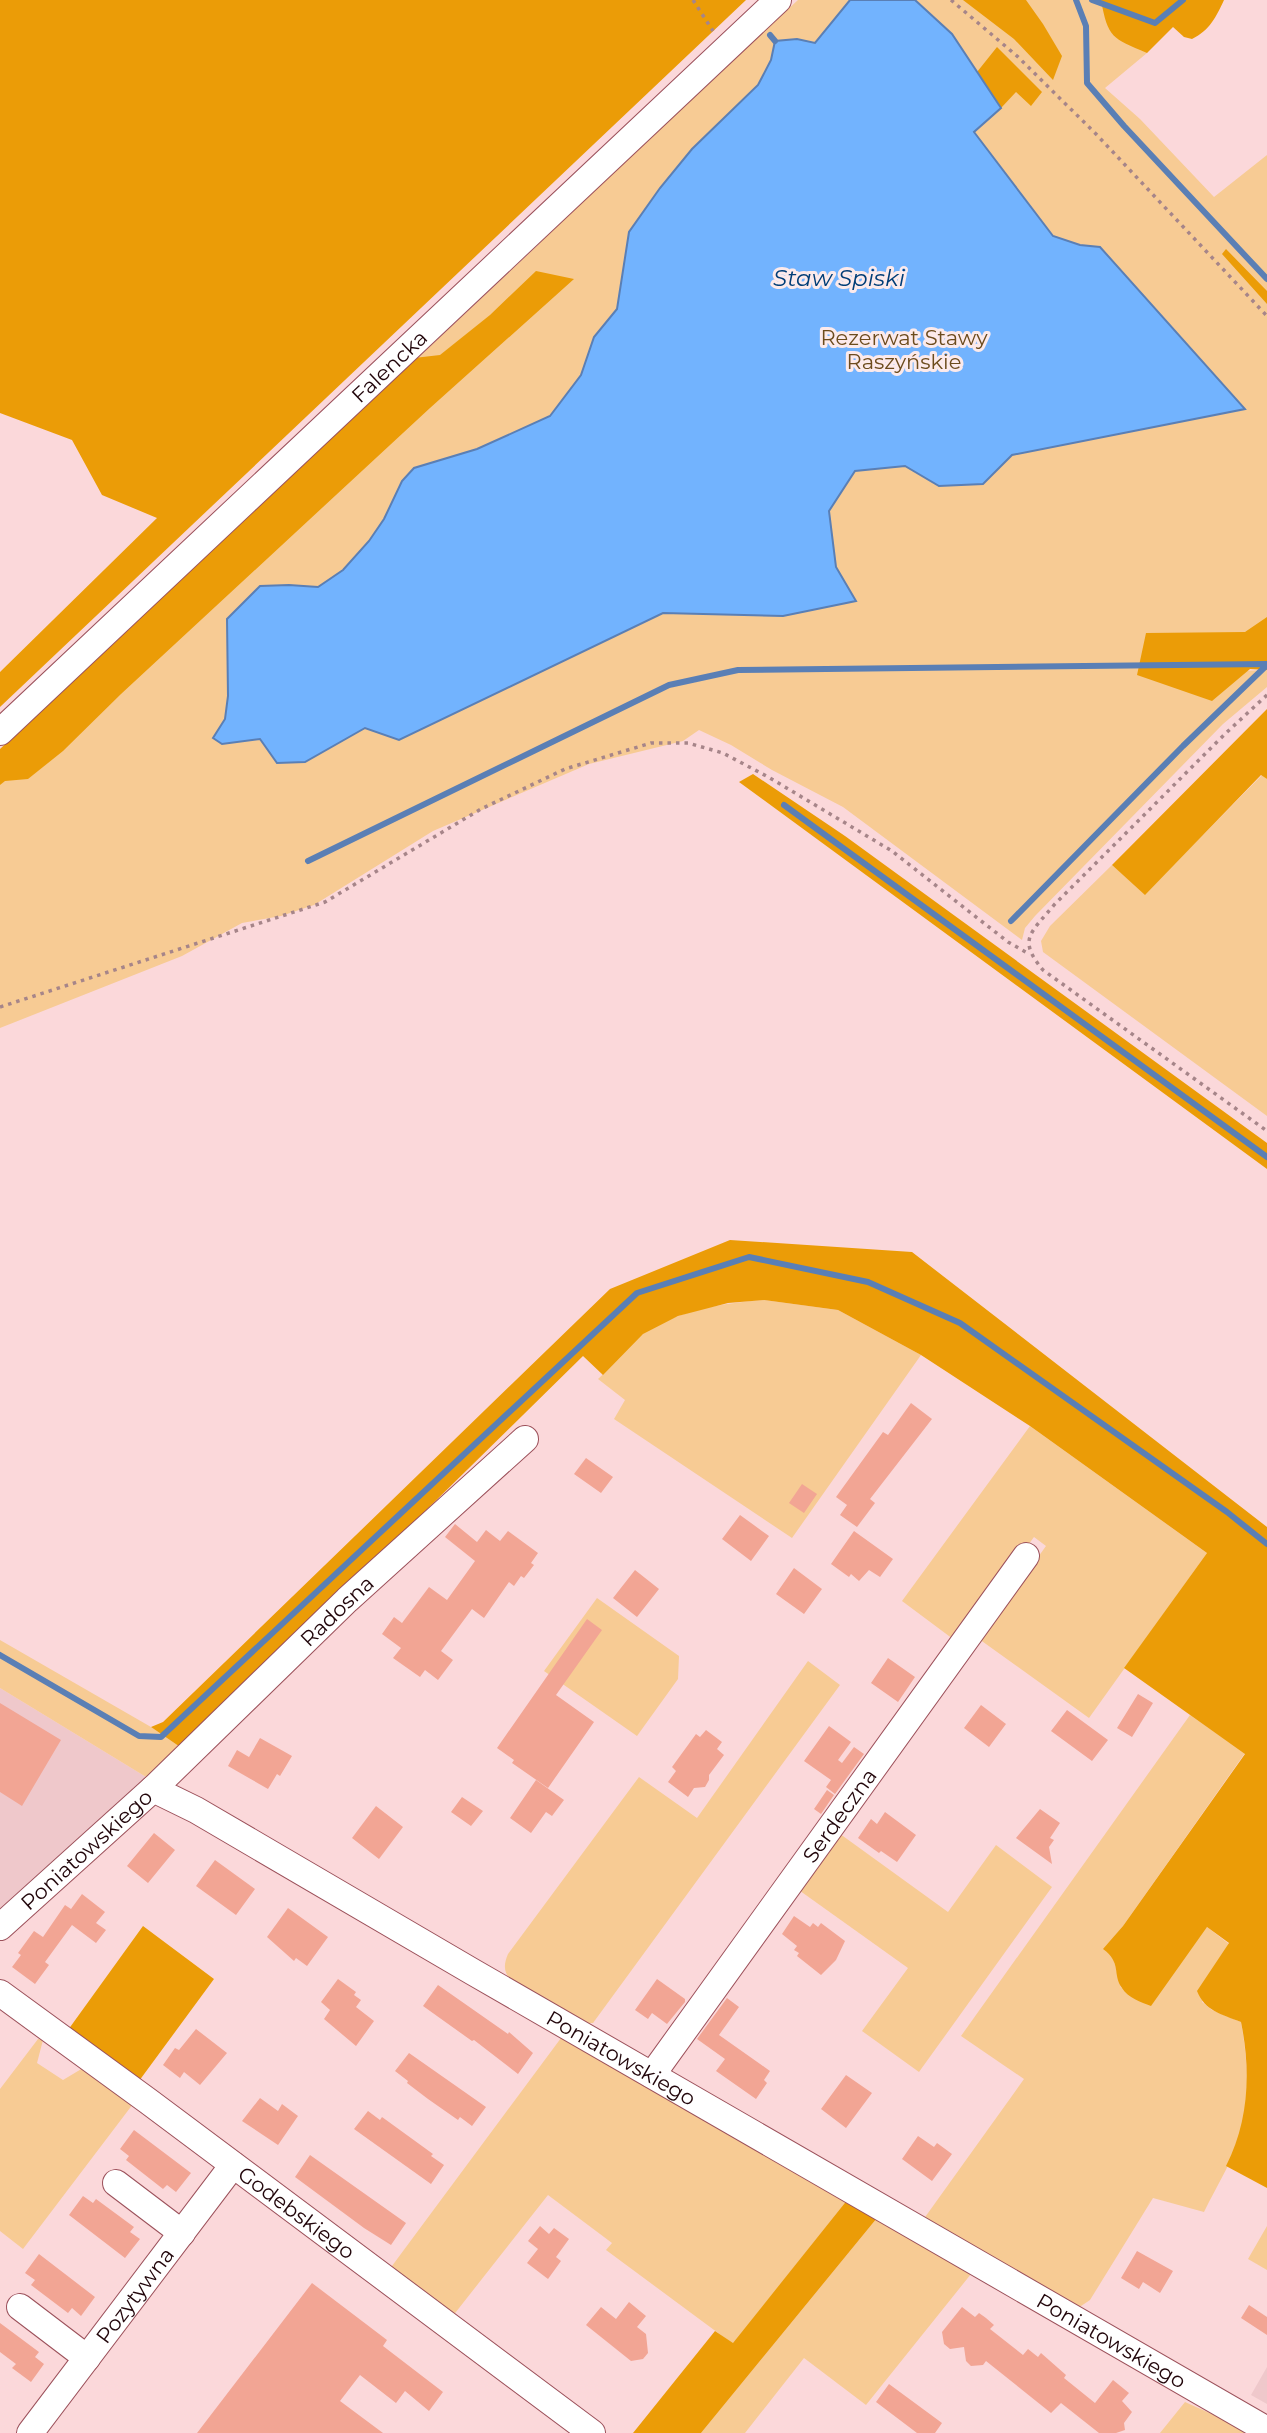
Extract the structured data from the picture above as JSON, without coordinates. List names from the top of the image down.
{
  "streets": {
    "street": [
      "Falencka",
      "Radosna",
      "Serdeczna",
      "Poniatowskiego",
      "Godebskiego",
      "Pozytywna"
    ]
  },
  "crossings": [
    ["Radosna", "Poniatowskiego"],
    ["Serdeczna", "Poniatowskiego"],
    ["Godebskiego", "Pozytywna"]
  ],
  "water": ["Staw Spiski"],
  "parks": ["Rezerwat Stawy Raszyńskie"]
}
